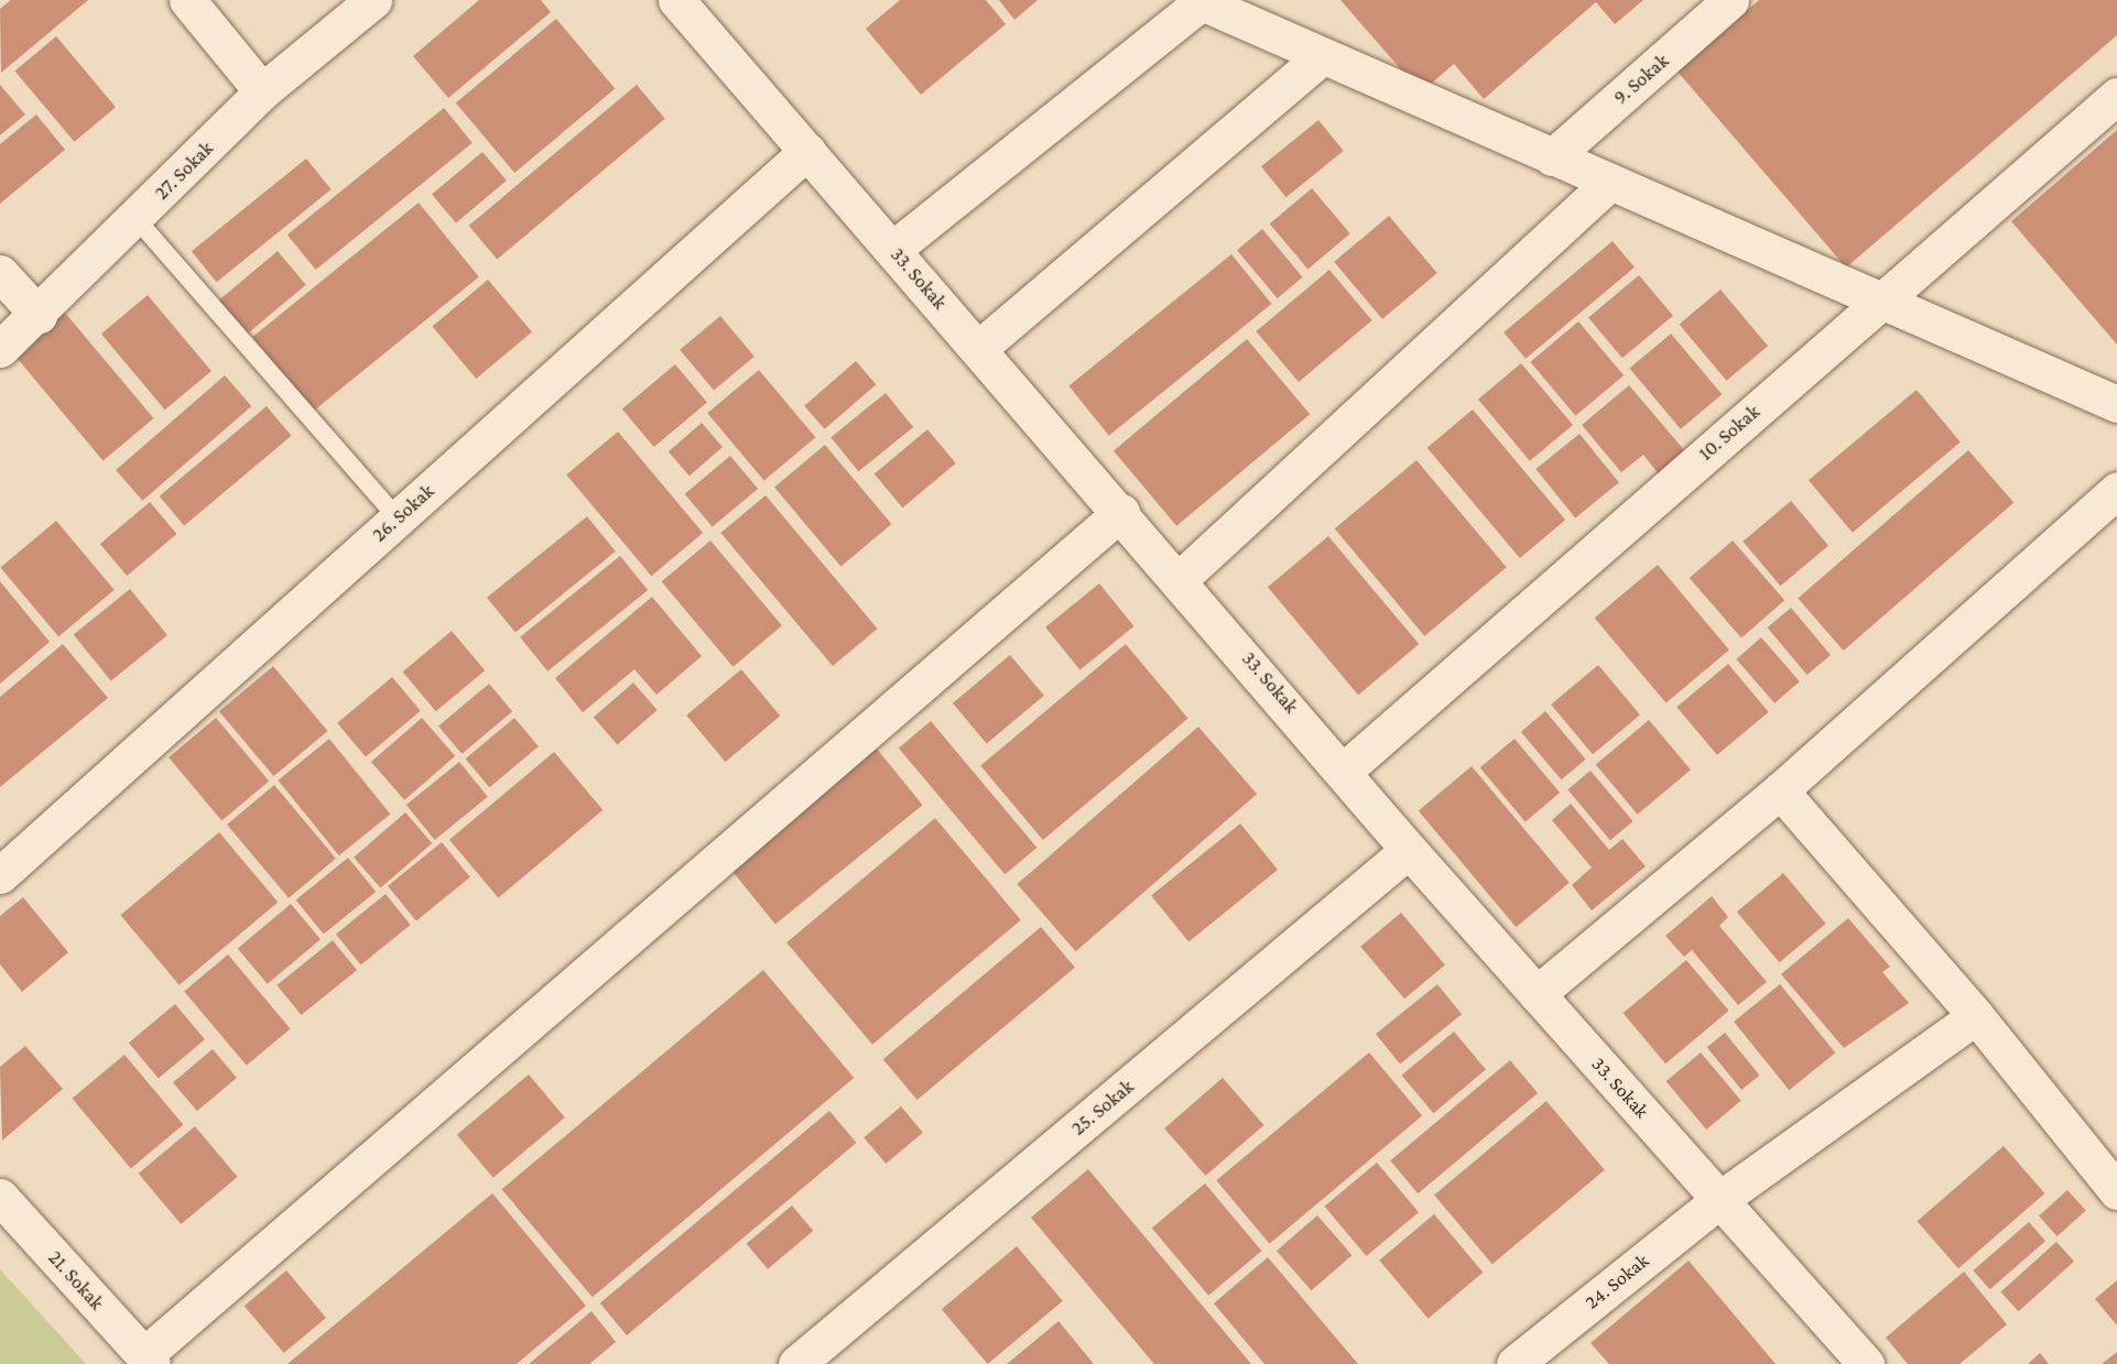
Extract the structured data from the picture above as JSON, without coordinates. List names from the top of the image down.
{
  "streets": {
    "street": [
      "9. Sokak",
      "27. Sokak",
      "33. Sokak",
      "10. Sokak",
      "26. Sokak",
      "25. Sokak",
      "21. Sokak",
      "24. Sokak"
    ]
  },
  "crossings": [
    ["33. Sokak", "10. Sokak"],
    ["33. Sokak", "26. Sokak"],
    ["33. Sokak", "25. Sokak"],
    ["33. Sokak", "24. Sokak"]
  ]
}
